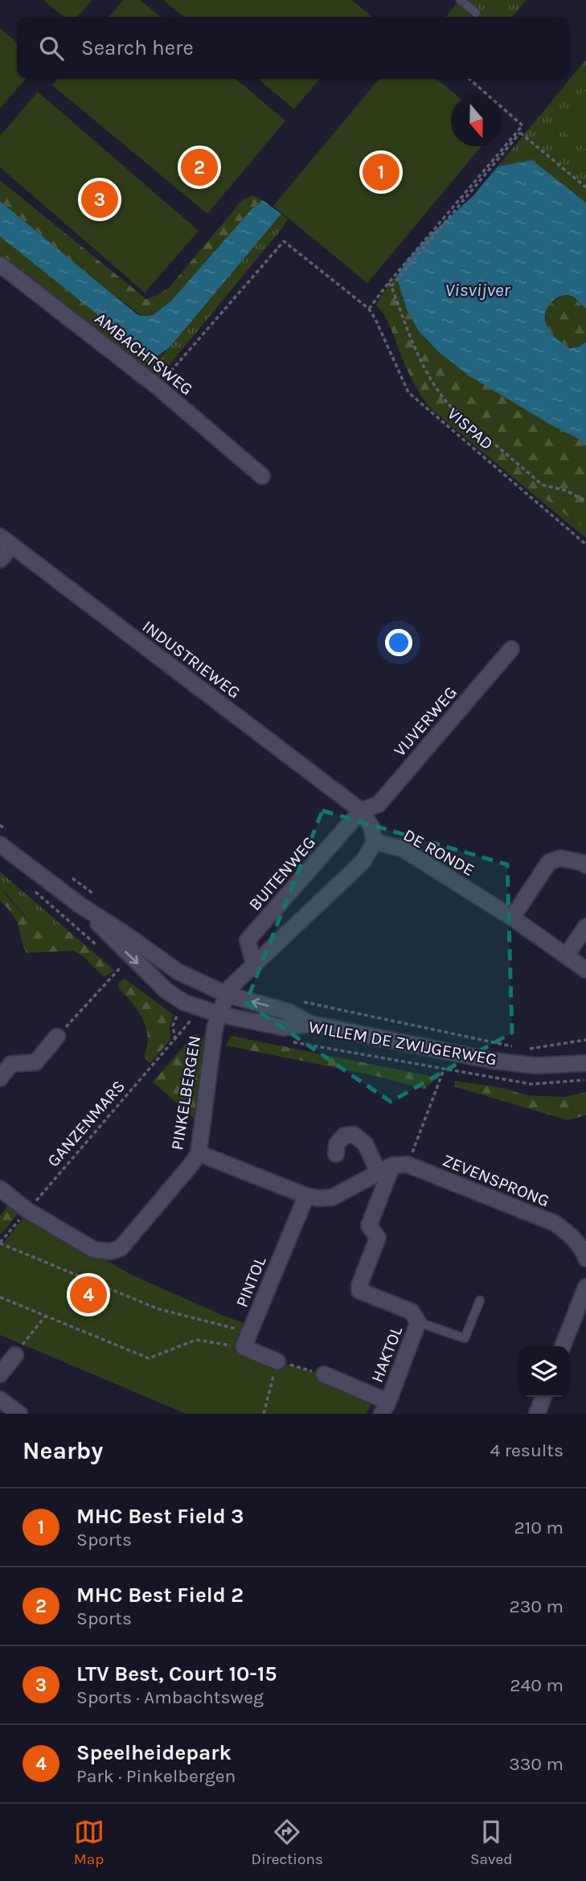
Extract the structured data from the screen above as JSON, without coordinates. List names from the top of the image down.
{
  "streets": {
    "street": [
      "AMBACHTSWEG",
      "INDUSTRIEWEG",
      "VIJVERWEG",
      "DE RONDE",
      "BUITENWEG",
      "WILLEM DE ZWIJGERWEG",
      "PINKELBERGEN",
      "ZEVENSPRONG",
      "PINTOL",
      "HAKTOL"
    ],
    "path": ["VISPAD", "GANZENMARS"]
  },
  "crossings": [
    ["AMBACHTSWEG", "VISPAD"],
    ["INDUSTRIEWEG", "VIJVERWEG"],
    ["INDUSTRIEWEG", "DE RONDE"],
    ["INDUSTRIEWEG", "BUITENWEG"],
    ["VIJVERWEG", "DE RONDE"],
    ["VIJVERWEG", "BUITENWEG"],
    ["DE RONDE", "BUITENWEG"],
    ["WILLEM DE ZWIJGERWEG", "PINKELBERGEN"],
    ["PINKELBERGEN", "GANZENMARS"],
    ["ZEVENSPRONG", "HAKTOL"]
  ],
  "water": ["Visvijver"],
  "north": "bottom",
  "page": {
    "search": "Search here",
    "pins": [
      "2",
      "1",
      "3",
      "4"
    ],
    "heading": ["Nearby", "4 results"],
    "list": [
      {
        "mark": "1",
        "name": "MHC Best Field 3",
        "note": "Sports",
        "value": "210 m"
      },
      {
        "mark": "2",
        "name": "MHC Best Field 2",
        "note": "Sports",
        "value": "230 m"
      },
      {
        "mark": "3",
        "name": "LTV Best, Court 10-15",
        "note": "Sports · Ambachtsweg",
        "value": "240 m"
      },
      {
        "mark": "4",
        "name": "Speelheidepark",
        "note": "Park · Pinkelbergen",
        "value": "330 m"
      }
    ],
    "nav": ["Map", "Directions", "Saved"]
  }
}
